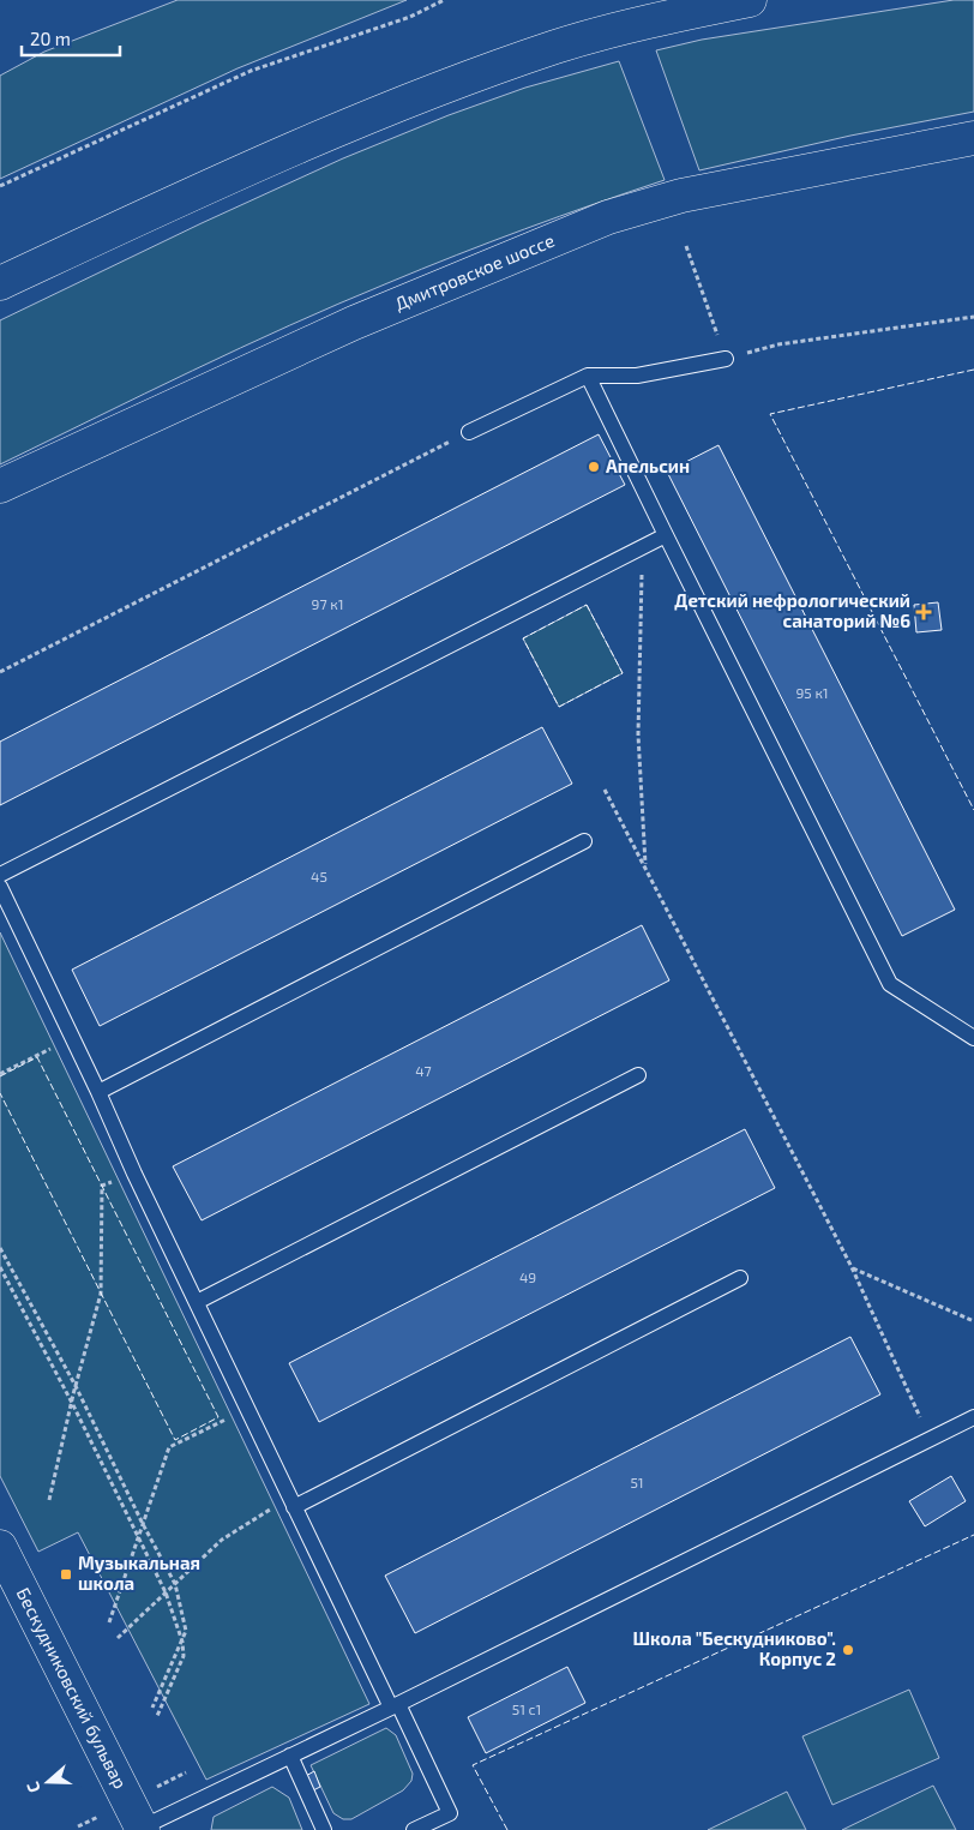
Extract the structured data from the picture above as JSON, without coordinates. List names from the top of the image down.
{
  "streets": {
    "main road": ["Дмитровское шоссе", "Бескудниковский бульвар"]
  },
  "places": {
    "other": ["Апельсин", "Школа \"Бескудниково\". Корпус 2"],
    "health": ["Детский нефрологический санаторий №6"],
    "transit": ["Музыкальная школа"]
  },
  "house_numbers": [
    "97 к1",
    "95 к1",
    "45",
    "47",
    "49",
    "51",
    "51 с1"
  ],
  "scale_bar": "20 m",
  "north": "left"
}
